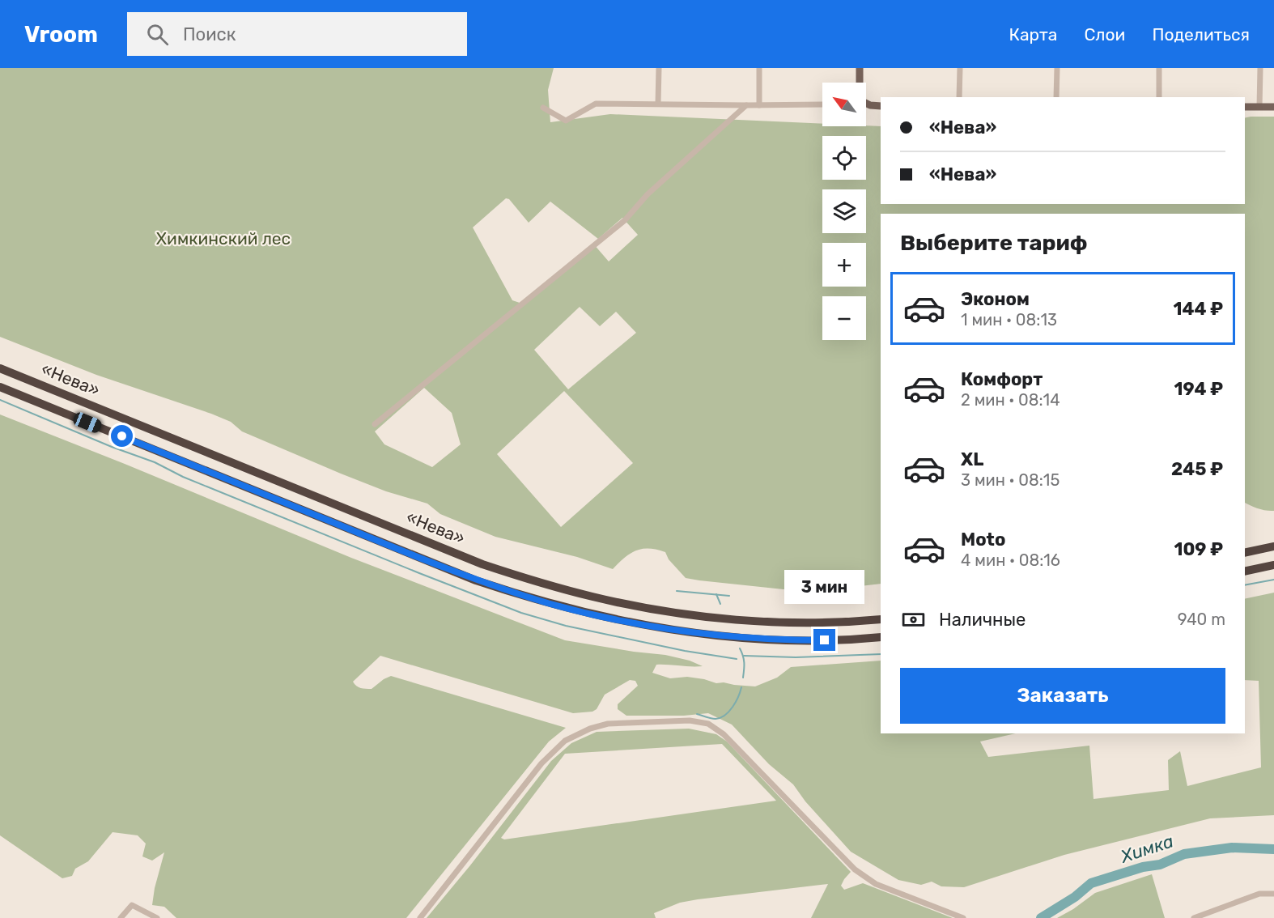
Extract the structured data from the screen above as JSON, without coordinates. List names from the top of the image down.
{
  "streets": {
    "highway": ["«Нева»"]
  },
  "water": ["Химка"],
  "parks": ["Химкинский лес"],
  "north": "top left",
  "page": {
    "header": "Vroom",
    "search": "Поиск",
    "nav": ["Карта", "Слои", "Поделиться"],
    "map_buttons": ["+", "−"],
    "banner": ["«Нева»", "«Нева»"],
    "heading": "Выберите тариф",
    "list": [
      {
        "name": "Эконом",
        "note": "1 мин · 08:13",
        "value": "144 ₽"
      },
      {
        "name": "Комфорт",
        "note": "2 мин · 08:14",
        "value": "194 ₽"
      },
      {
        "name": "XL",
        "note": "3 мин · 08:15",
        "value": "245 ₽"
      },
      {
        "name": "Moto",
        "note": "4 мин · 08:16",
        "value": "109 ₽"
      }
    ],
    "bubble": "3 мин",
    "pay": ["Наличные", "940 m"],
    "buttons": "Заказать"
  }
}
